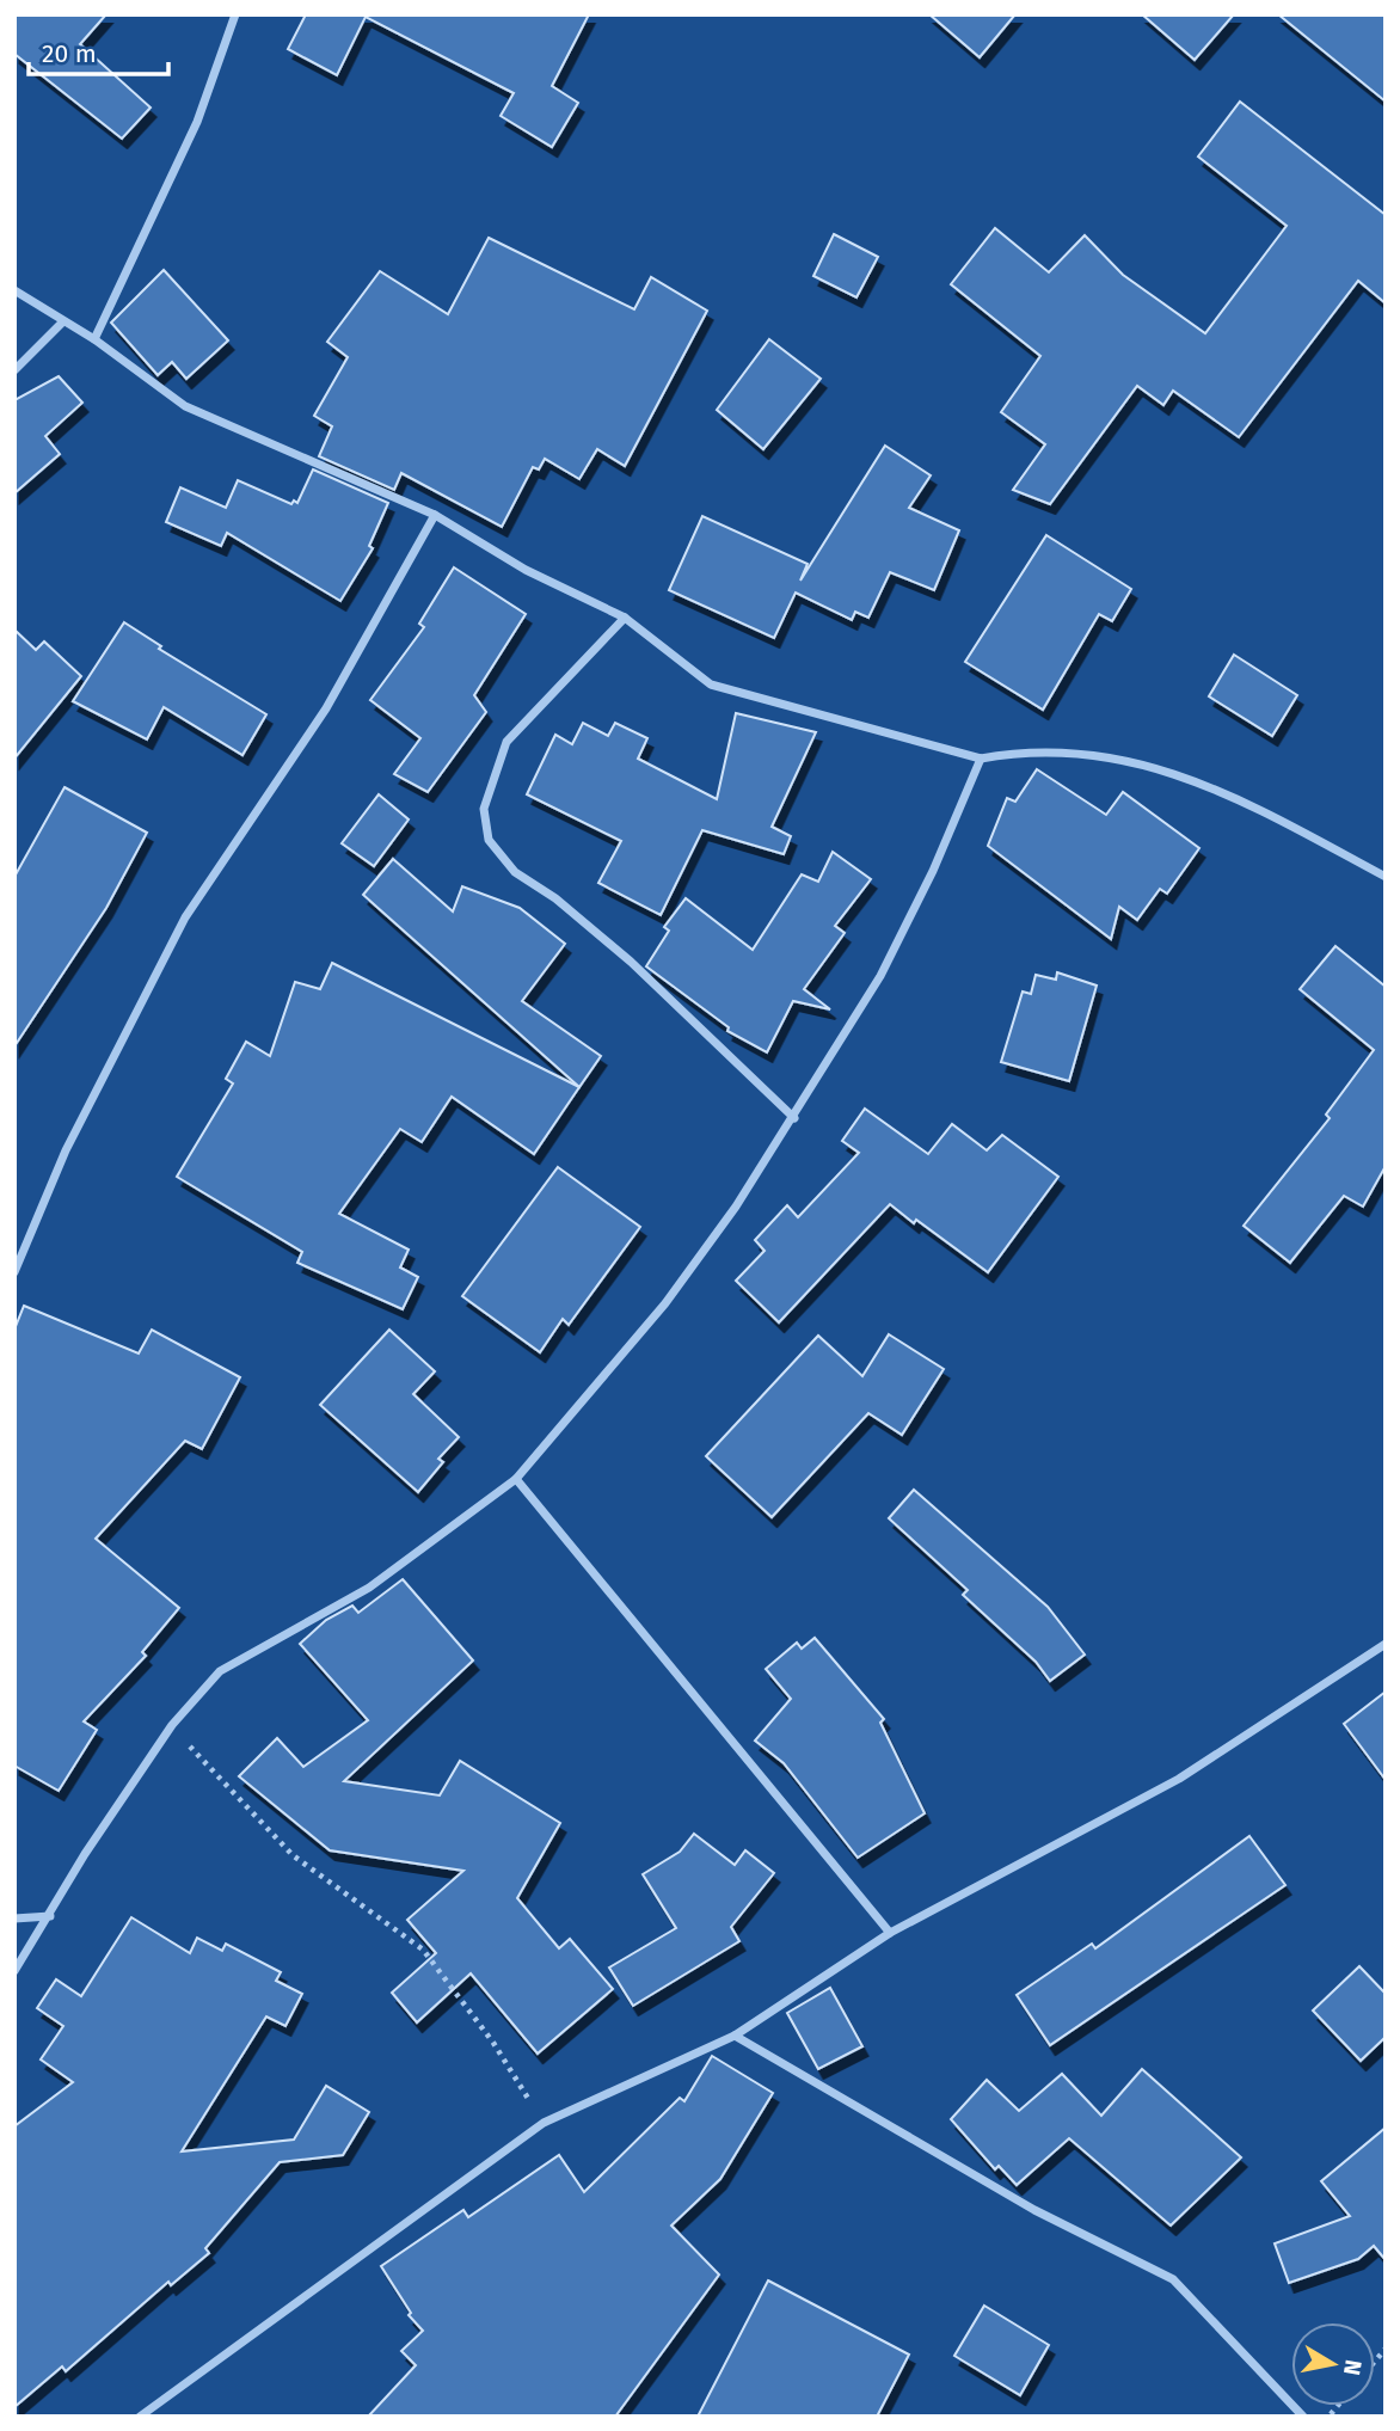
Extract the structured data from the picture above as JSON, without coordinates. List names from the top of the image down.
{
  "scale_bar": "20 m",
  "north": "right"
}
